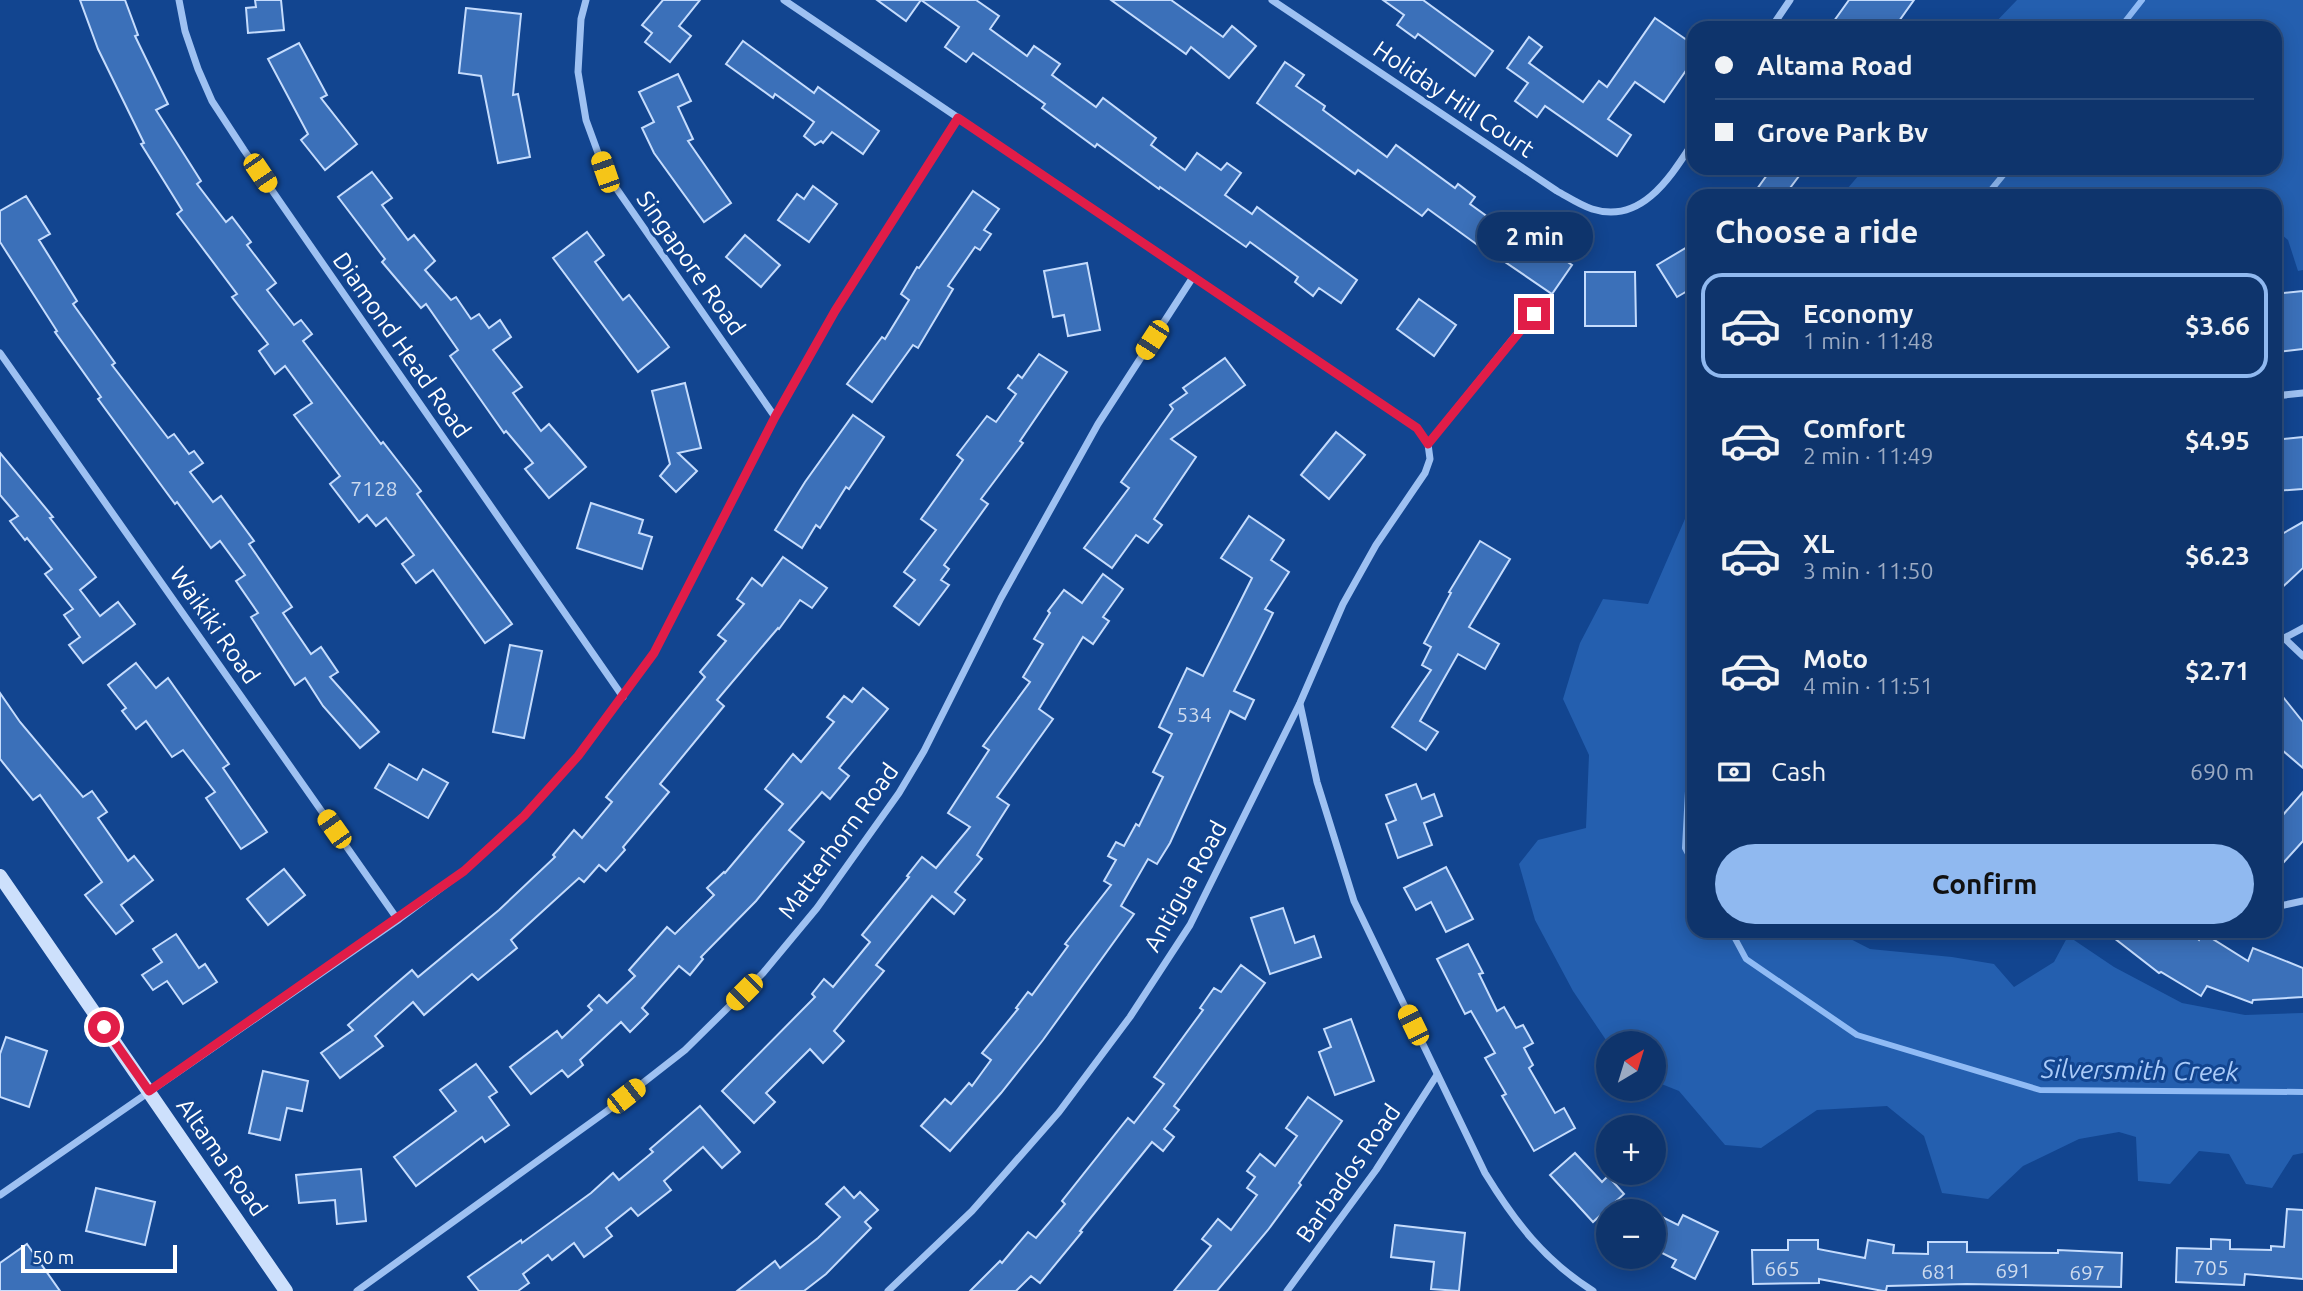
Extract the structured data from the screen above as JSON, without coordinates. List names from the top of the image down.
{
  "streets": {
    "street": [
      "Holiday Hill Court",
      "Singapore Road",
      "Diamond Head Road",
      "Waikiki Road",
      "Matterhorn Road",
      "Antigua Road",
      "Altama Road",
      "Barbados Road"
    ]
  },
  "water": ["Silversmith Creek"],
  "house_numbers": [
    "7128",
    "534",
    "705",
    "665",
    "691",
    "681",
    "697"
  ],
  "scale_bar": "50 m",
  "north": "top right",
  "page": {
    "banner": ["Altama Road", "Grove Park Bv"],
    "heading": "Choose a ride",
    "bubble": "2 min",
    "list": [
      {
        "name": "Economy",
        "note": "1 min · 11:48",
        "value": "$3.66"
      },
      {
        "name": "Comfort",
        "note": "2 min · 11:49",
        "value": "$4.95"
      },
      {
        "name": "XL",
        "note": "3 min · 11:50",
        "value": "$6.23"
      },
      {
        "name": "Moto",
        "note": "4 min · 11:51",
        "value": "$2.71"
      }
    ],
    "pay": ["Cash", "690 m"],
    "buttons": "Confirm",
    "map_buttons": ["+", "−"],
    "scale": "50 m"
  }
}
